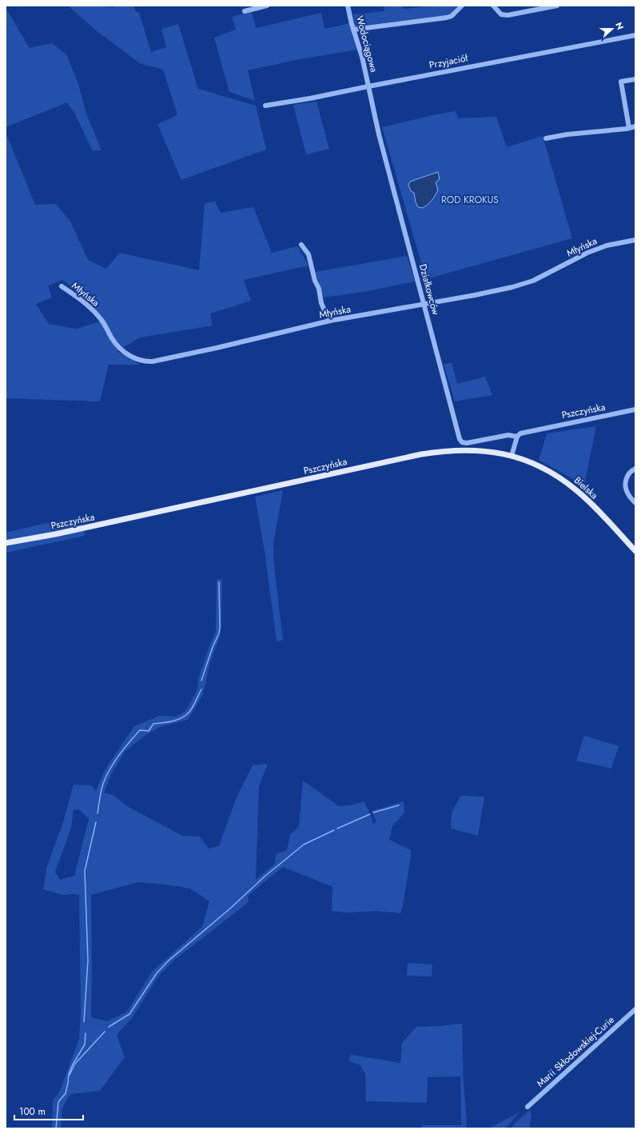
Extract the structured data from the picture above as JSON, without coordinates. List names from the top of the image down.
{
  "streets": {
    "main road": ["Pszczyńska", "Bielska"],
    "street": [
      "Wodociągowa",
      "Przyjaciół",
      "Młyńska",
      "Działkowców",
      "Marii Skłodowskiej-Curie"
    ]
  },
  "crossings": [
    ["Wodociągowa", "Przyjaciół"],
    ["Wodociągowa", "Działkowców"],
    ["Przyjaciół", "Działkowców"],
    ["Młyńska", "Działkowców"],
    ["Działkowców", "Pszczyńska"],
    ["Pszczyńska", "Bielska"]
  ],
  "parks": ["ROD KROKUS"],
  "scale_bar": "100 m",
  "north": "right"
}
